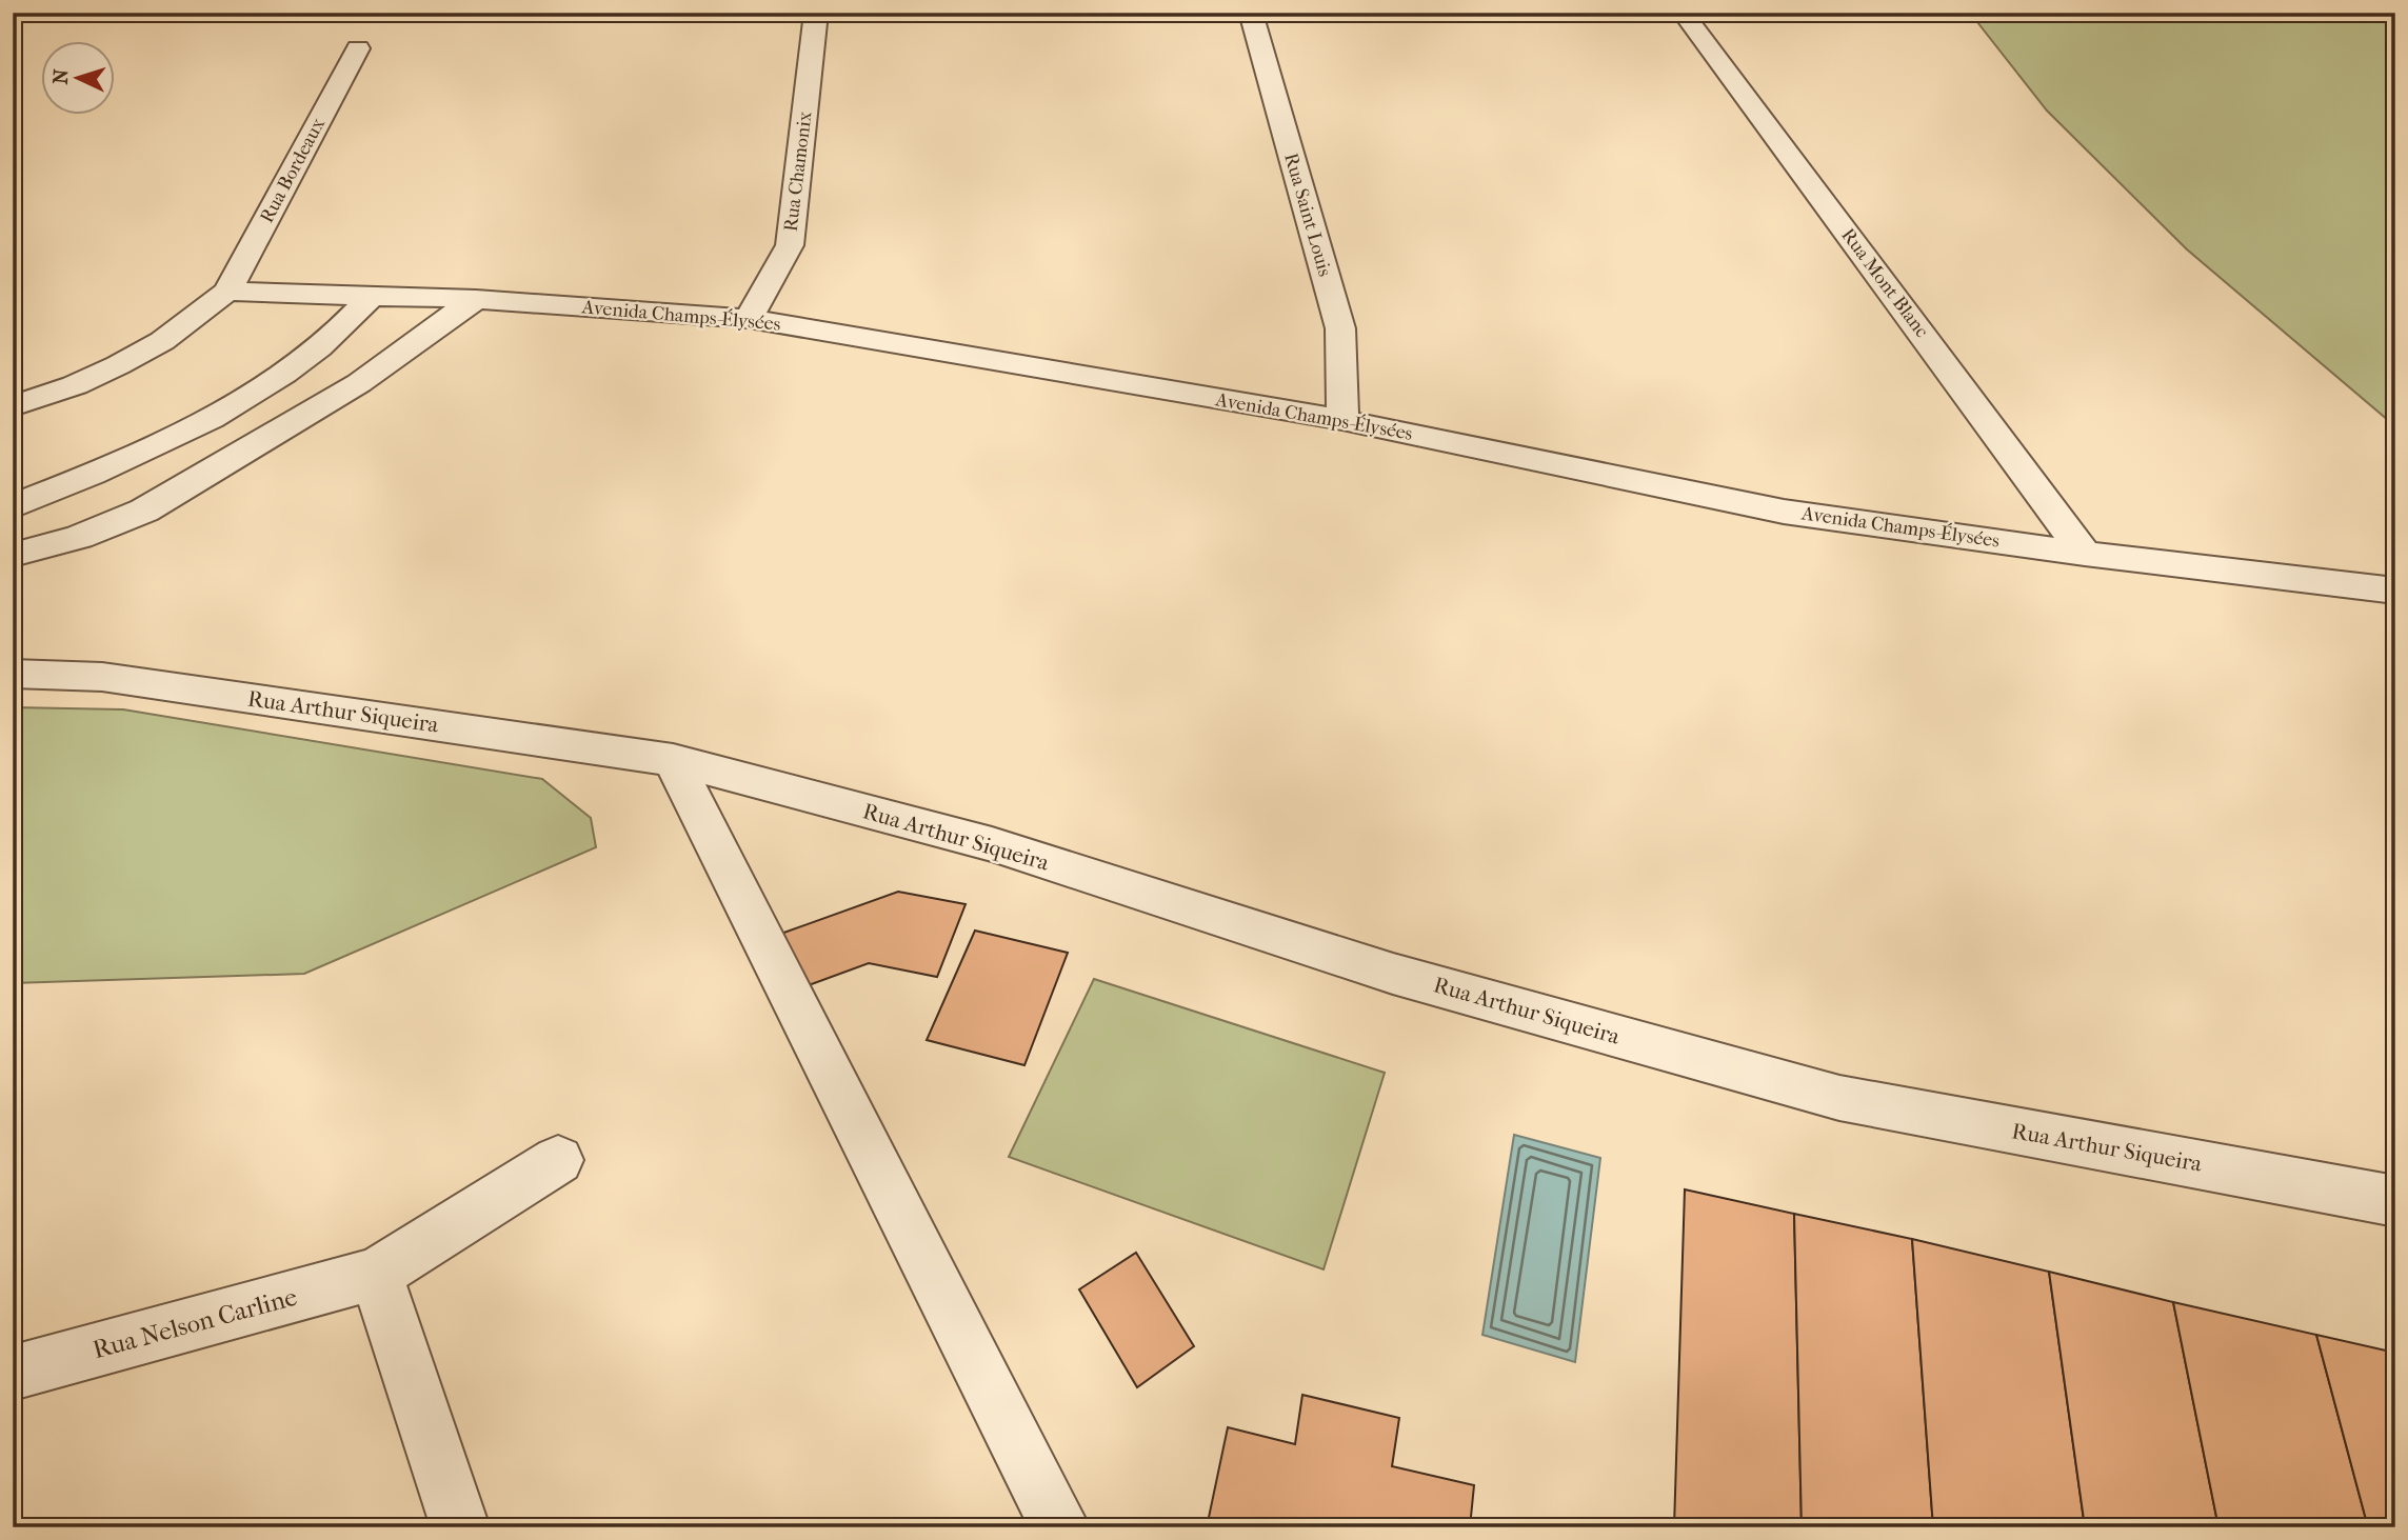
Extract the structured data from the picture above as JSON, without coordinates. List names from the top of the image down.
{
  "streets": {
    "street": [
      "Rua Bordeaux",
      "Rua Chamonix",
      "Rua Saint Louis",
      "Rua Mont Blanc",
      "Avenida Champs-Élysées",
      "Rua Arthur Siqueira",
      "Rua Nelson Carline"
    ]
  },
  "crossings": [
    ["Rua Bordeaux", "Avenida Champs-Élysées"],
    ["Rua Chamonix", "Avenida Champs-Élysées"],
    ["Rua Saint Louis", "Avenida Champs-Élysées"],
    ["Rua Mont Blanc", "Avenida Champs-Élysées"]
  ],
  "north": "left"
}
